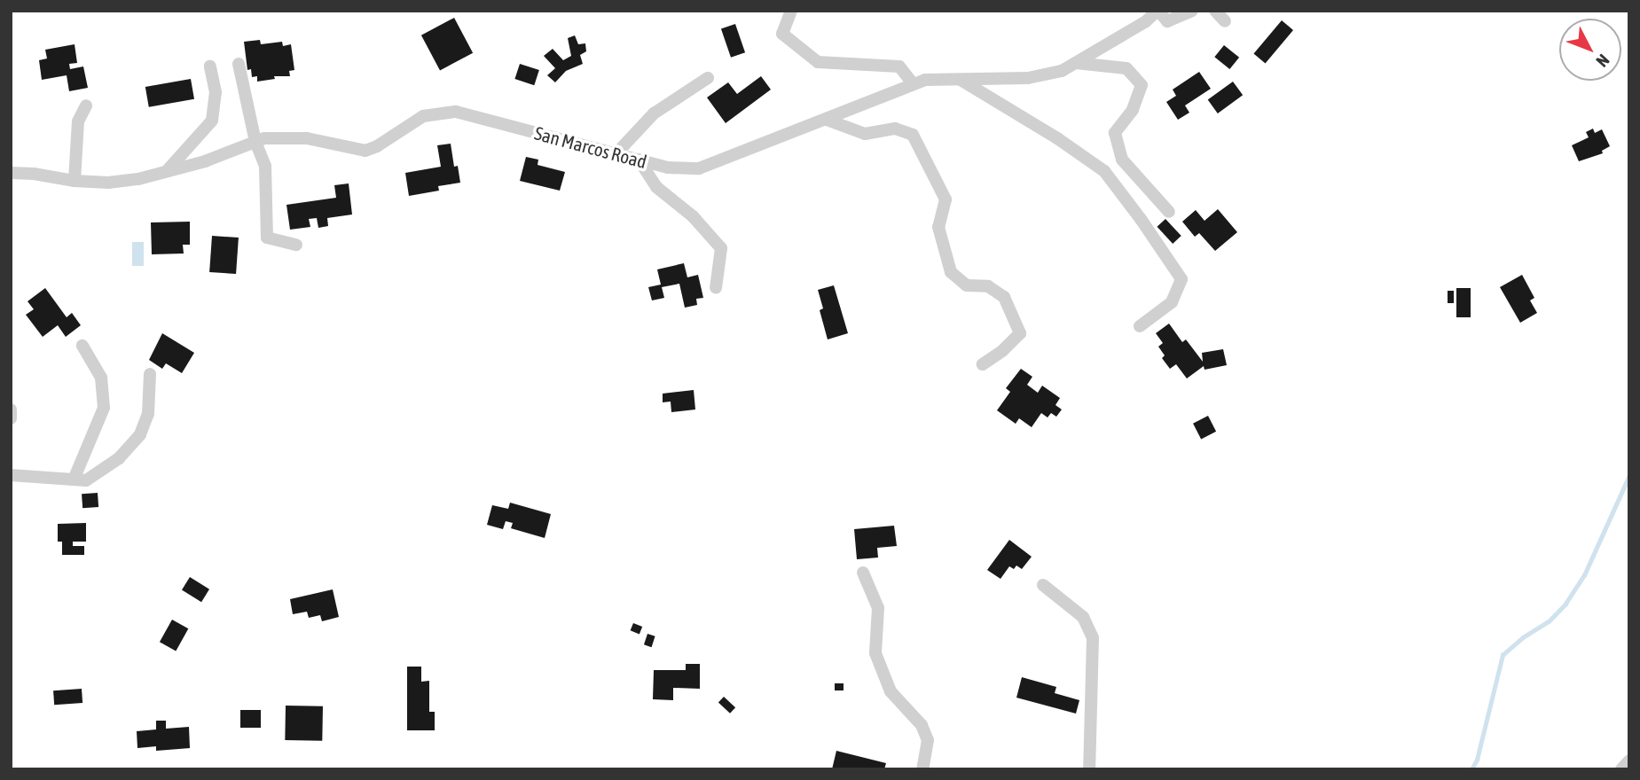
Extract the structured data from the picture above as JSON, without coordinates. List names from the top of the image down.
{
  "streets": {
    "street": ["San Marcos Road"]
  },
  "north": "bottom right"
}
